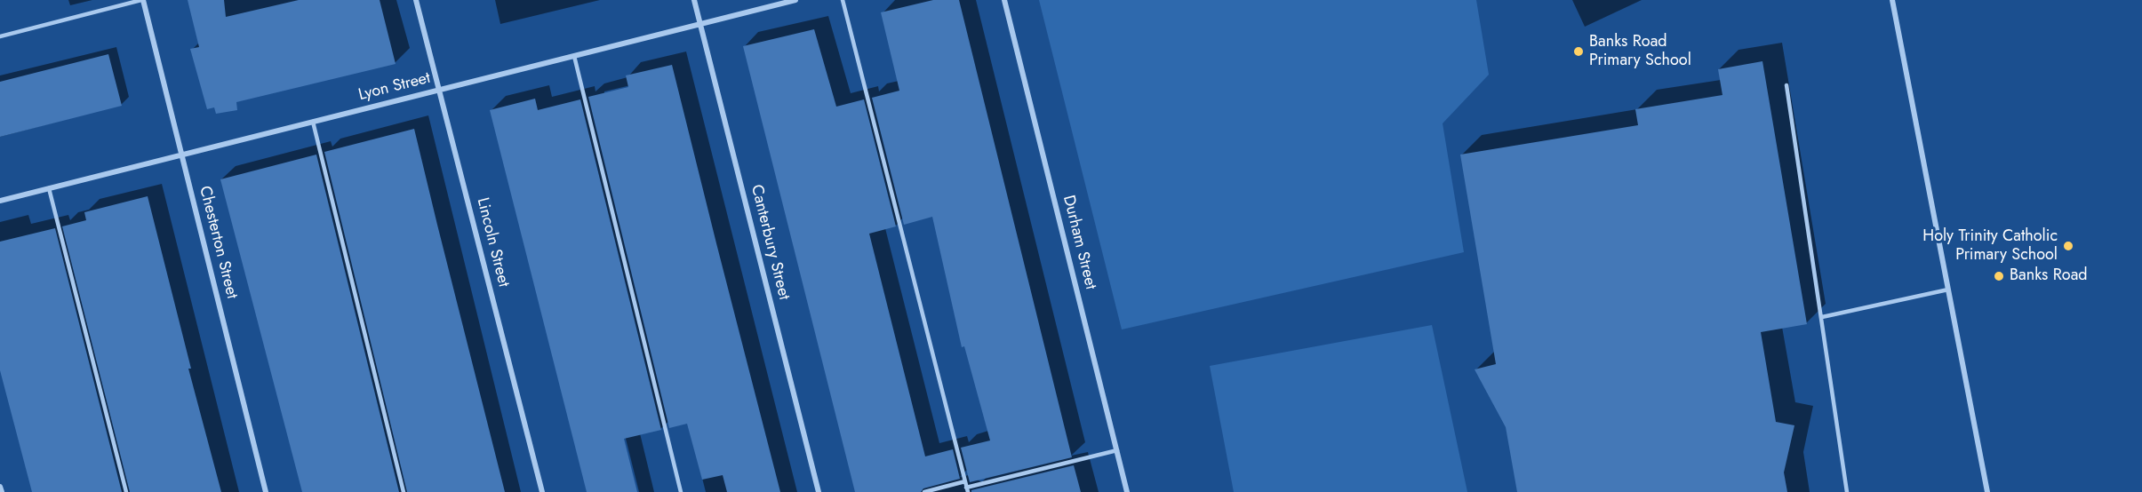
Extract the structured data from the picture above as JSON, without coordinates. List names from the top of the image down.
{
  "streets": {
    "street": [
      "Lyon Street",
      "Chesterton Street",
      "Lincoln Street",
      "Canterbury Street",
      "Durham Street"
    ]
  },
  "crossings": [
    ["Lyon Street", "Chesterton Street"],
    ["Lyon Street", "Lincoln Street"],
    ["Lyon Street", "Canterbury Street"]
  ],
  "places": ["Banks Road Primary School", "Holy Trinity Catholic Primary School", "Banks Road"]
}
